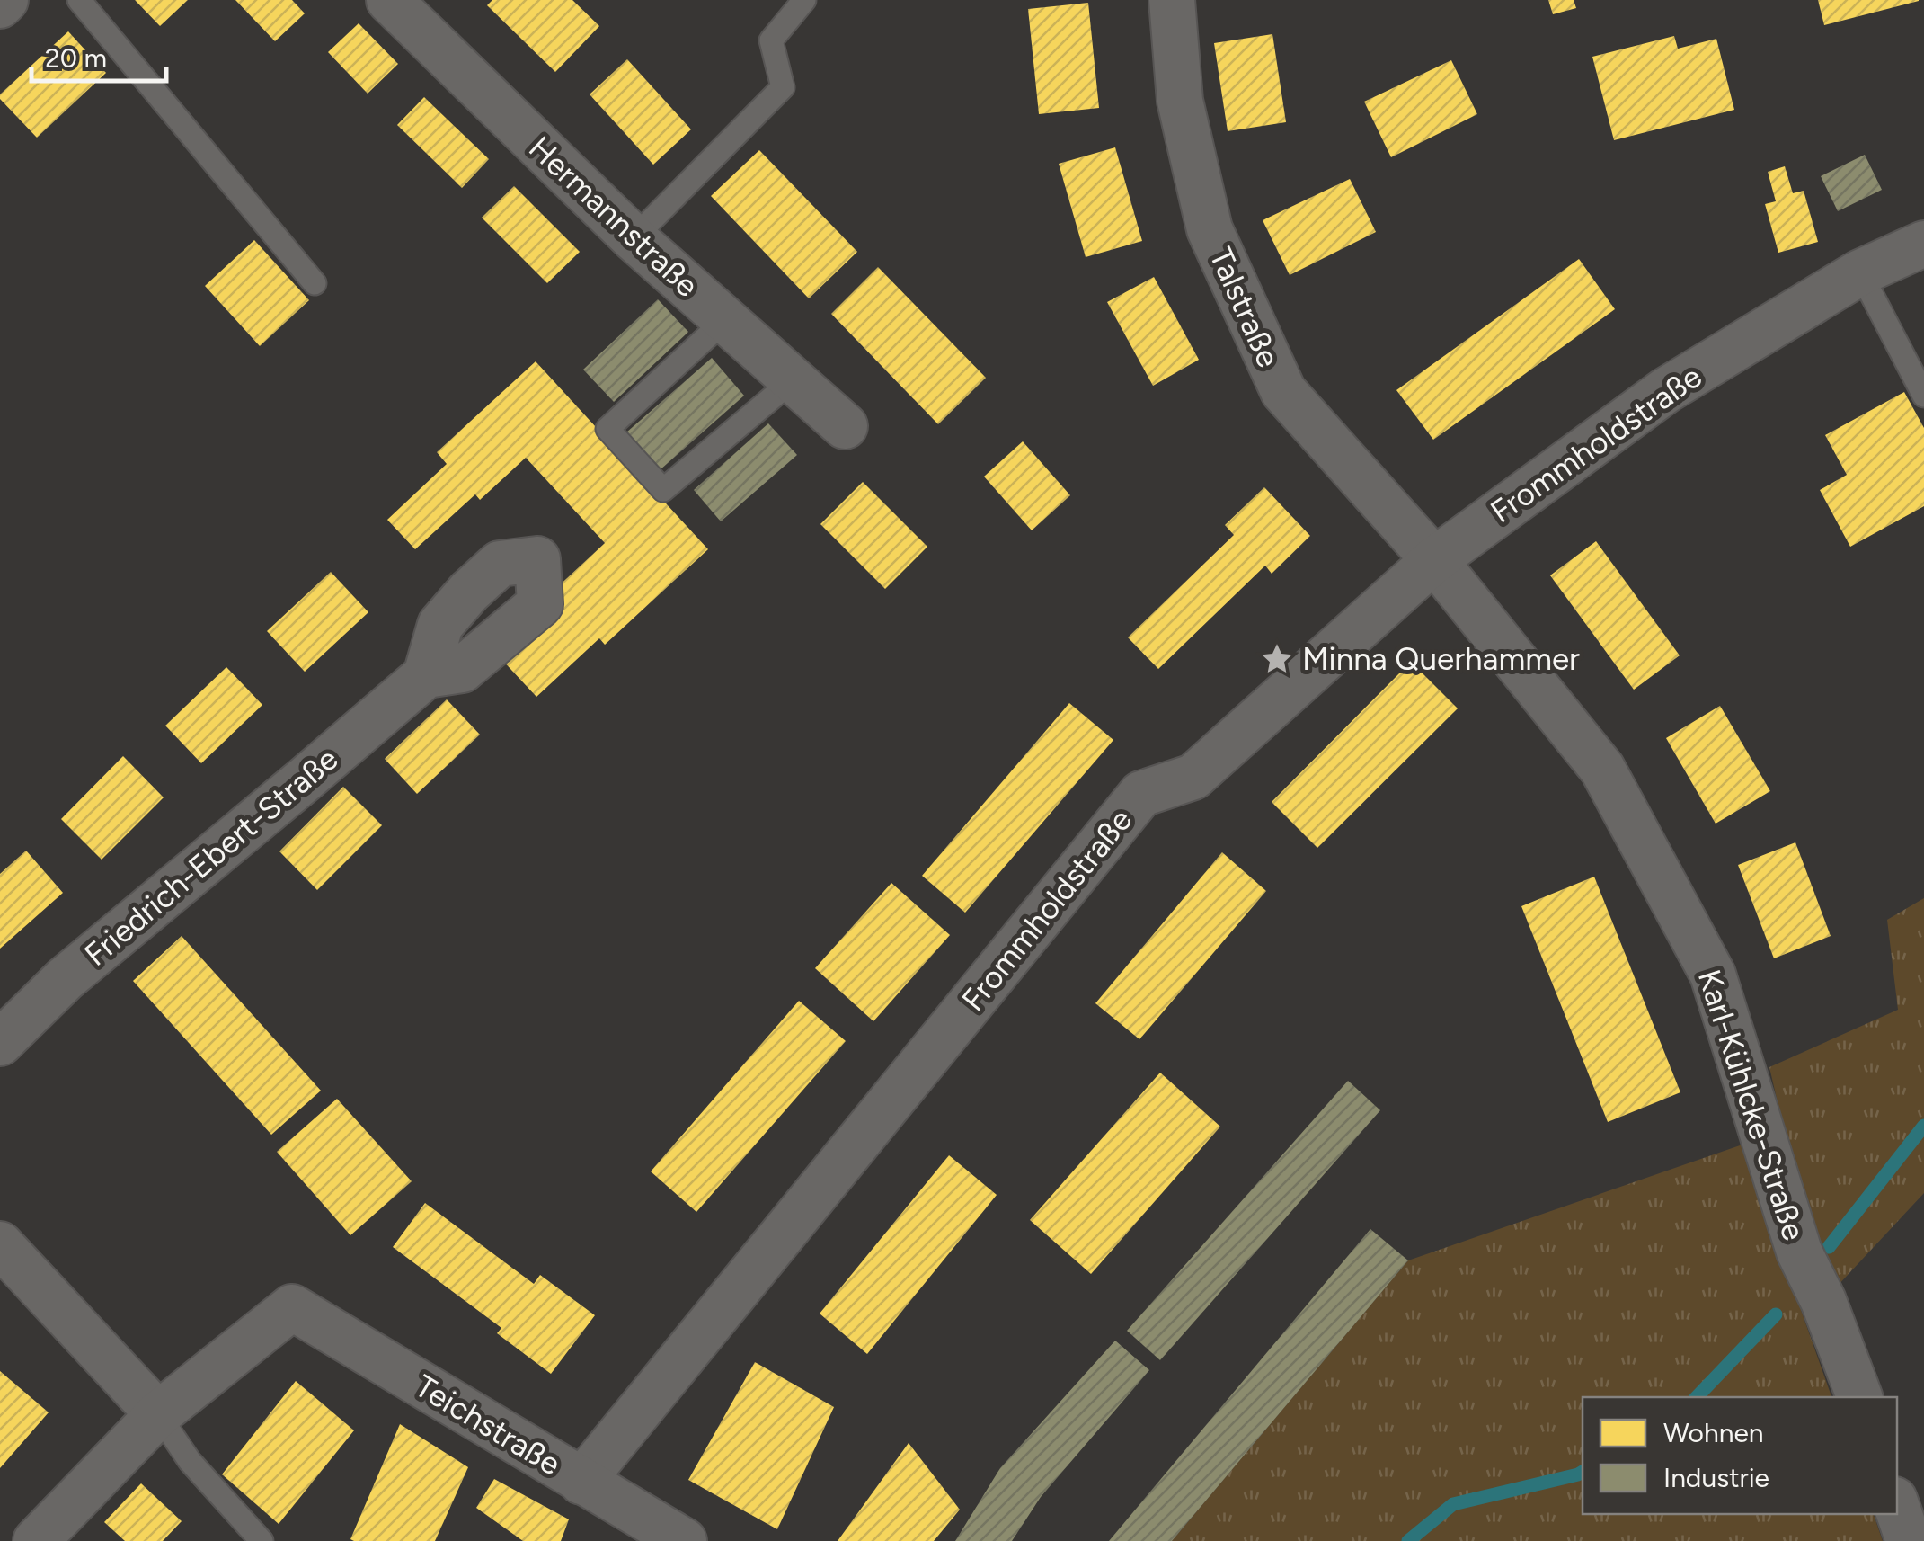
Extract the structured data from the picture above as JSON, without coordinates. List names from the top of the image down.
{
  "streets": {
    "street": [
      "Hermannstraße",
      "Talstraße",
      "Frommholdstraße",
      "Friedrich-Ebert-Straße",
      "Karl-Kühlcke-Straße",
      "Teichstraße"
    ]
  },
  "crossings": [
    ["Talstraße", "Frommholdstraße"],
    ["Talstraße", "Karl-Kühlcke-Straße"],
    ["Frommholdstraße", "Karl-Kühlcke-Straße"],
    ["Frommholdstraße", "Teichstraße"]
  ],
  "places": {
    "place": ["Minna Querhammer"]
  },
  "legend": ["Wohnen", "Industrie"],
  "scale_bar": "20 m"
}
